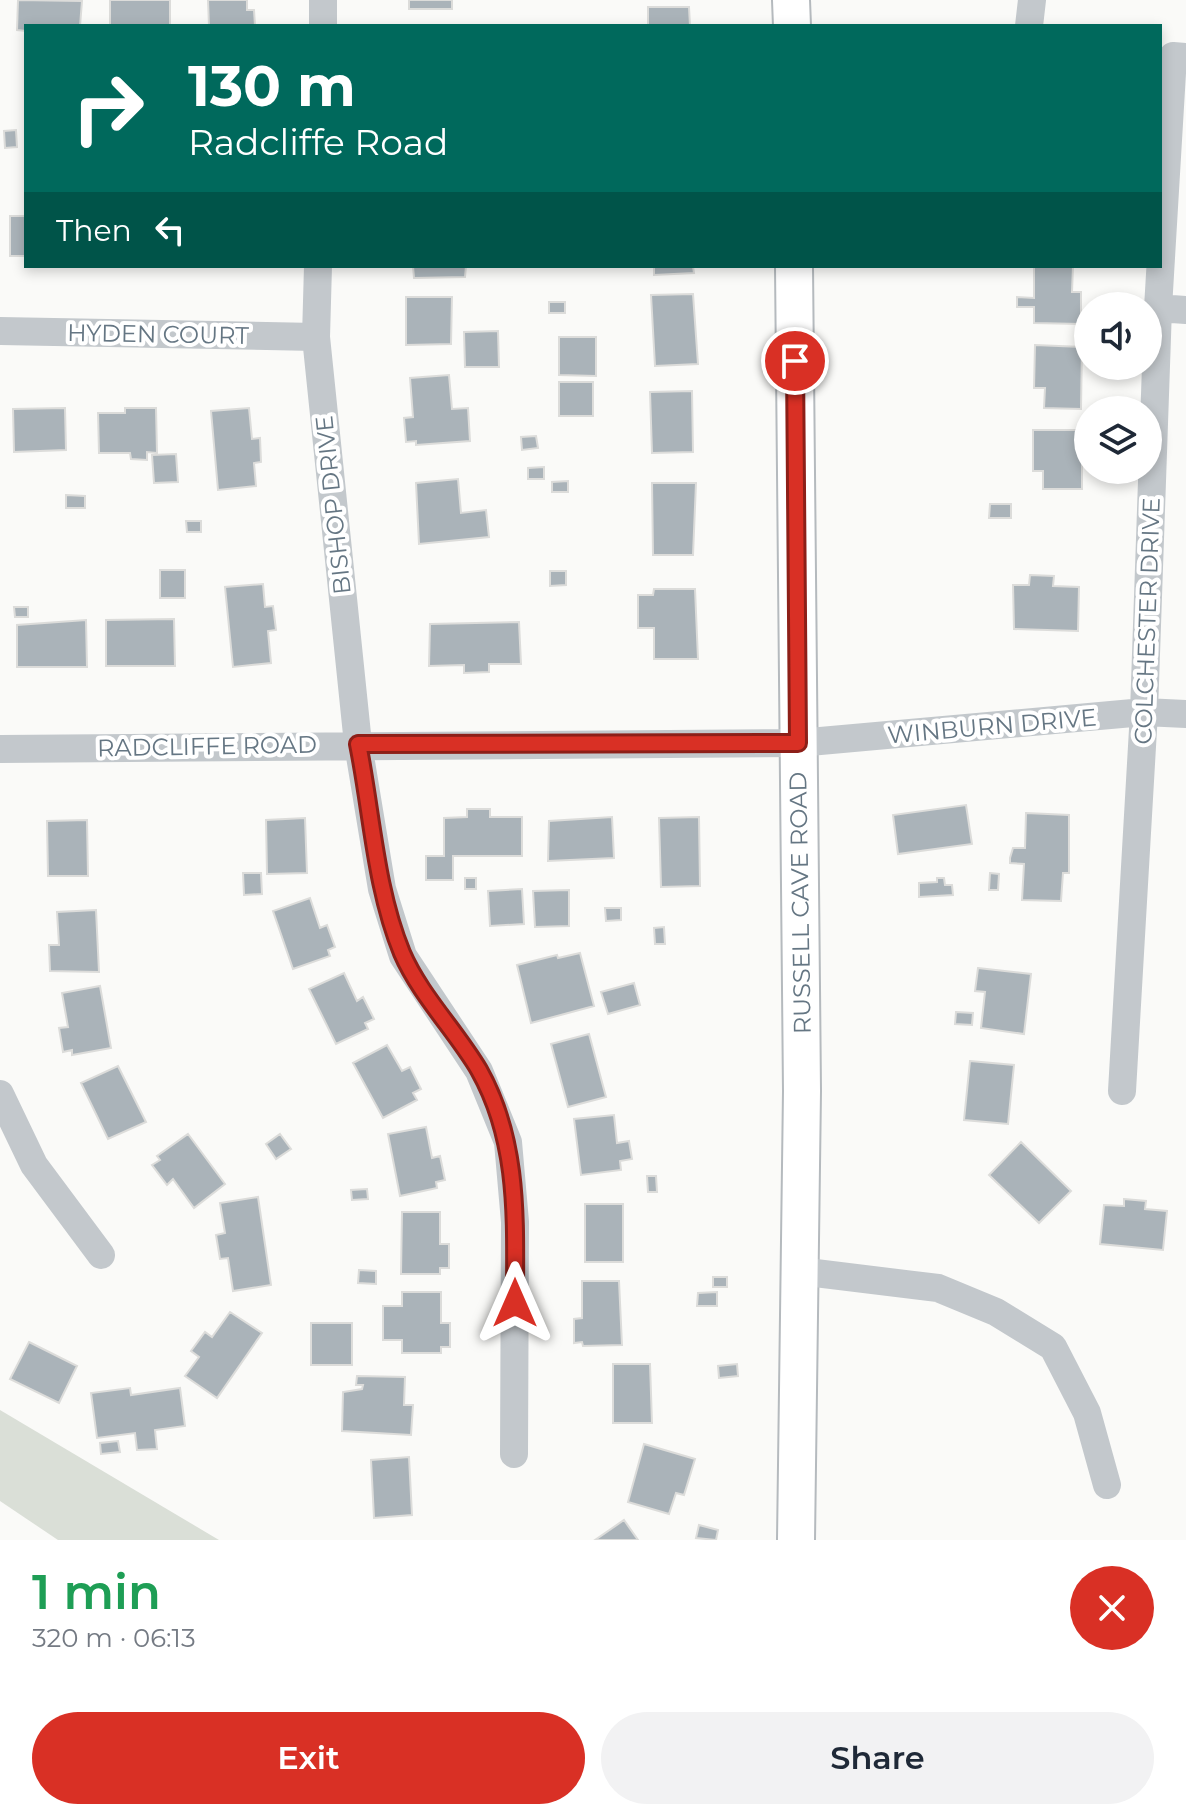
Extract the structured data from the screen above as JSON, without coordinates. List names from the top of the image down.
{
  "streets": {
    "main road": ["RUSSELL CAVE ROAD"],
    "street": [
      "HYDEN COURT",
      "BISHOP DRIVE",
      "COLCHESTER DRIVE",
      "WINBURN DRIVE",
      "RADCLIFFE ROAD"
    ]
  },
  "crossings": [
    ["HYDEN COURT", "BISHOP DRIVE"],
    ["BISHOP DRIVE", "RADCLIFFE ROAD"],
    ["COLCHESTER DRIVE", "WINBURN DRIVE"],
    ["WINBURN DRIVE", "RADCLIFFE ROAD"],
    ["WINBURN DRIVE", "RUSSELL CAVE ROAD"],
    ["RADCLIFFE ROAD", "RUSSELL CAVE ROAD"]
  ],
  "page": {
    "turn": ["130 m", "Radcliffe Road"],
    "then": "Then",
    "heading": ["1 min", "320 m · 06:13"],
    "buttons": ["Exit", "Share"]
  }
}
